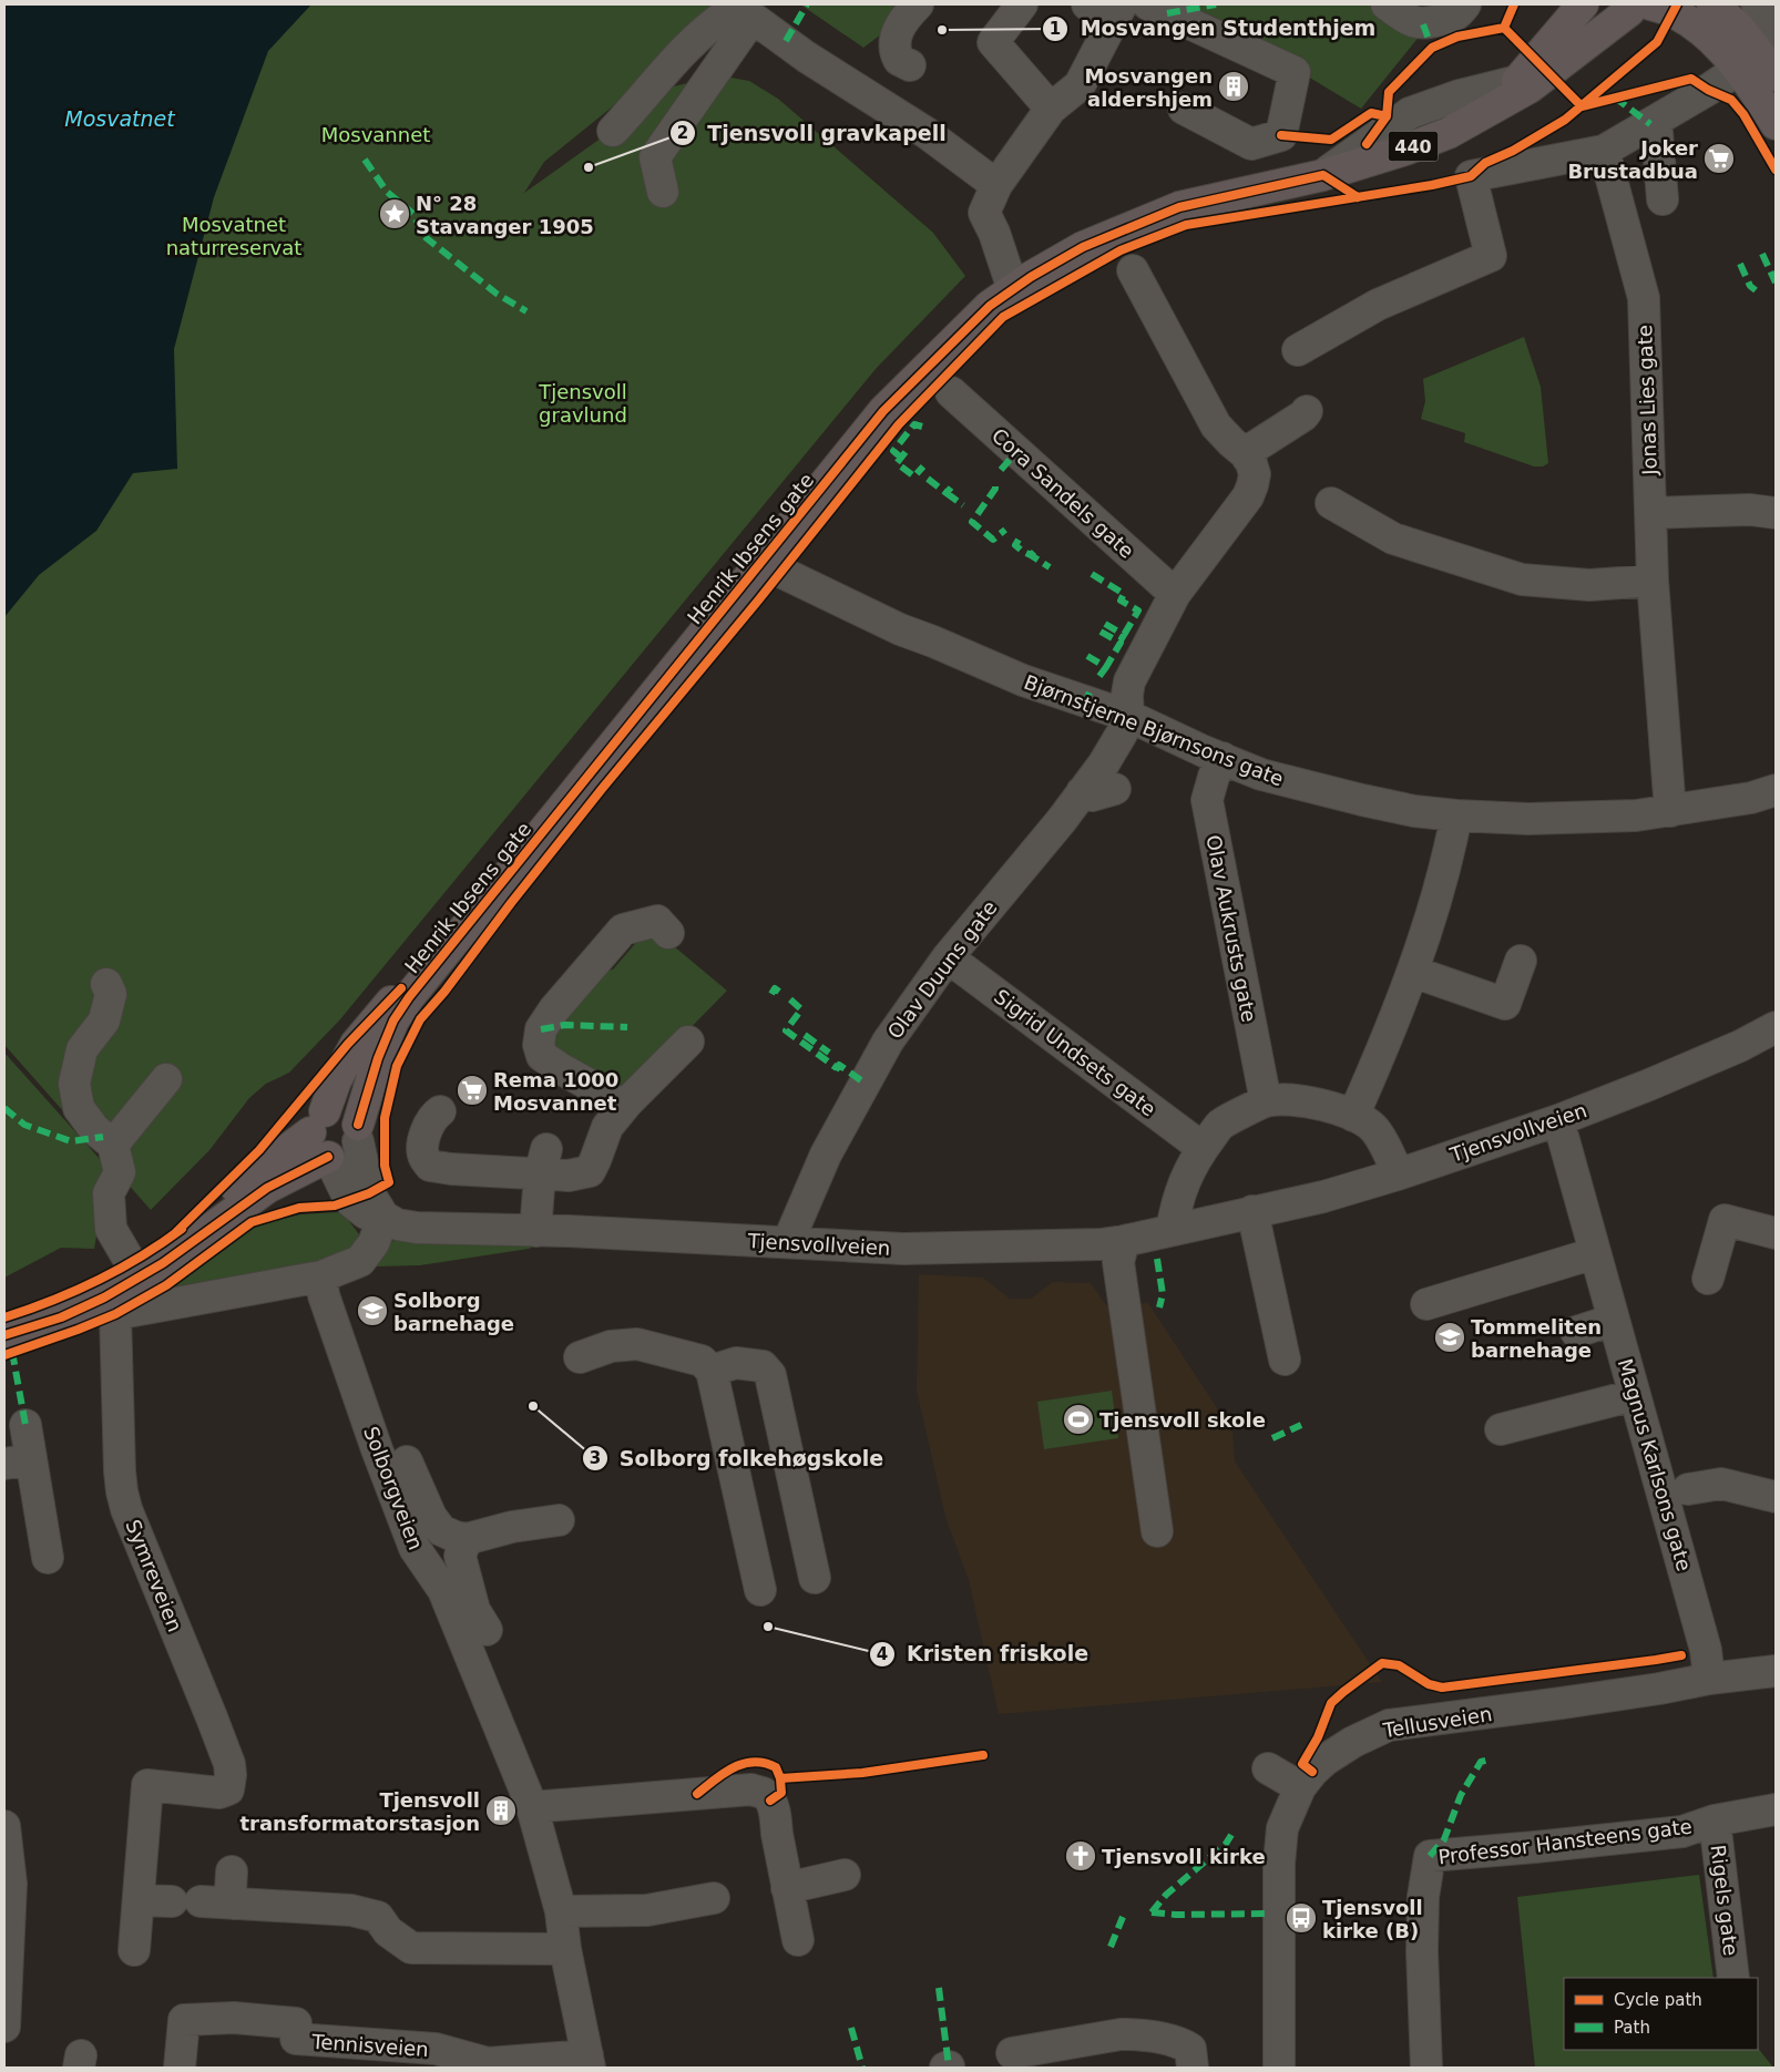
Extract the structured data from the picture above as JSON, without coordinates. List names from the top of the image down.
{
  "streets": {
    "main road": ["440", "Henrik Ibsens gate"],
    "street": [
      "Jonas Lies gate",
      "Cora Sandels gate",
      "Bjørnstjerne Bjørnsons gate",
      "Olav Aukrusts gate",
      "Olav Duuns gate",
      "Sigrid Undsets gate",
      "Tjensvollveien",
      "Magnus Karlsons gate",
      "Solborgveien",
      "Symreveien",
      "Tellusveien",
      "Professor Hansteens gate",
      "Rigels gate",
      "Tennisveien"
    ]
  },
  "crossings": [
    ["Jonas Lies gate", "Bjørnstjerne Bjørnsons gate"],
    ["Henrik Ibsens gate", "Tjensvollveien"],
    ["Bjørnstjerne Bjørnsons gate", "Olav Aukrusts gate"],
    ["Bjørnstjerne Bjørnsons gate", "Olav Duuns gate"],
    ["Olav Duuns gate", "Sigrid Undsets gate"],
    ["Olav Duuns gate", "Tjensvollveien"],
    ["Tjensvollveien", "Magnus Karlsons gate"],
    ["Magnus Karlsons gate", "Tellusveien"],
    ["Solborgveien", "Symreveien"],
    ["Solborgveien", "Tennisveien"],
    ["Professor Hansteens gate", "Rigels gate"]
  ],
  "water": ["Mosvatnet"],
  "parks": ["Mosvannet", "Mosvatnet naturreservat", "Tjensvoll gravlund"],
  "places": {
    "other": [
      "Mosvangen Studenthjem",
      "Tjensvoll gravkapell",
      "Solborg folkehøgskole",
      "Kristen friskole"
    ],
    "building": ["Mosvangen aldershjem", "Tjensvoll transformatorstasjon"],
    "supermarket": ["Joker Brustadbua", "Rema 1000 Mosvannet"],
    "place": ["N° 28 Stavanger 1905"],
    "school or university": ["Solborg barnehage", "Tommeliten barnehage"],
    "sports": ["Tjensvoll skole"],
    "church": ["Tjensvoll kirke"],
    "bus stop": ["Tjensvoll kirke (B)"]
  },
  "legend": ["Cycle path", "Path"]
}
